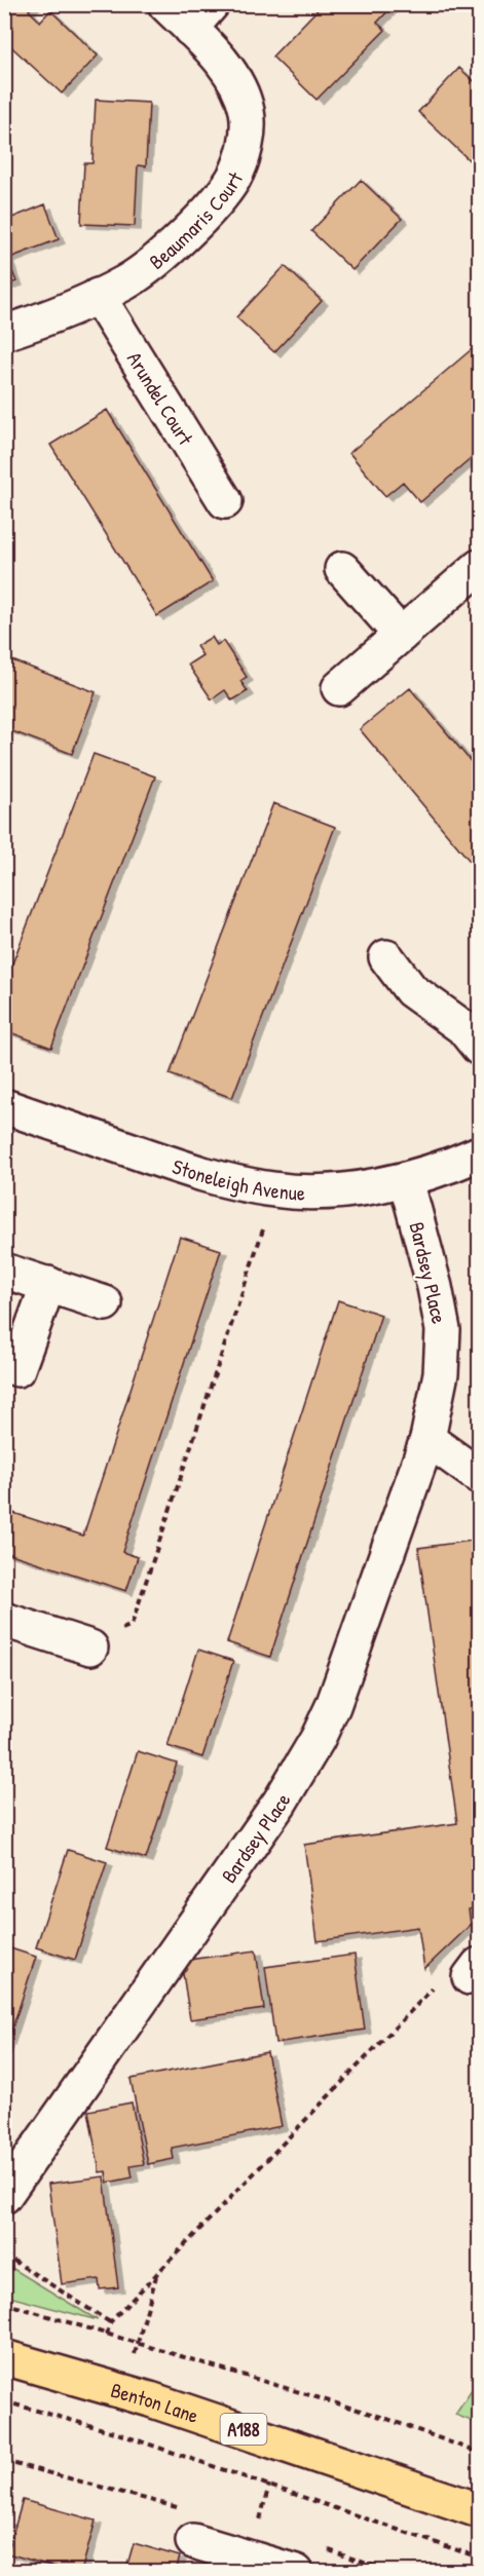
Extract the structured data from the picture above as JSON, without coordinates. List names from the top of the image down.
{
  "streets": {
    "main road": ["Benton Lane", "A188"],
    "street": [
      "Beaumaris Court",
      "Arundel Court",
      "Stoneleigh Avenue",
      "Bardsey Place"
    ]
  },
  "crossings": [
    ["Beaumaris Court", "Arundel Court"],
    ["Stoneleigh Avenue", "Bardsey Place"]
  ]
}
